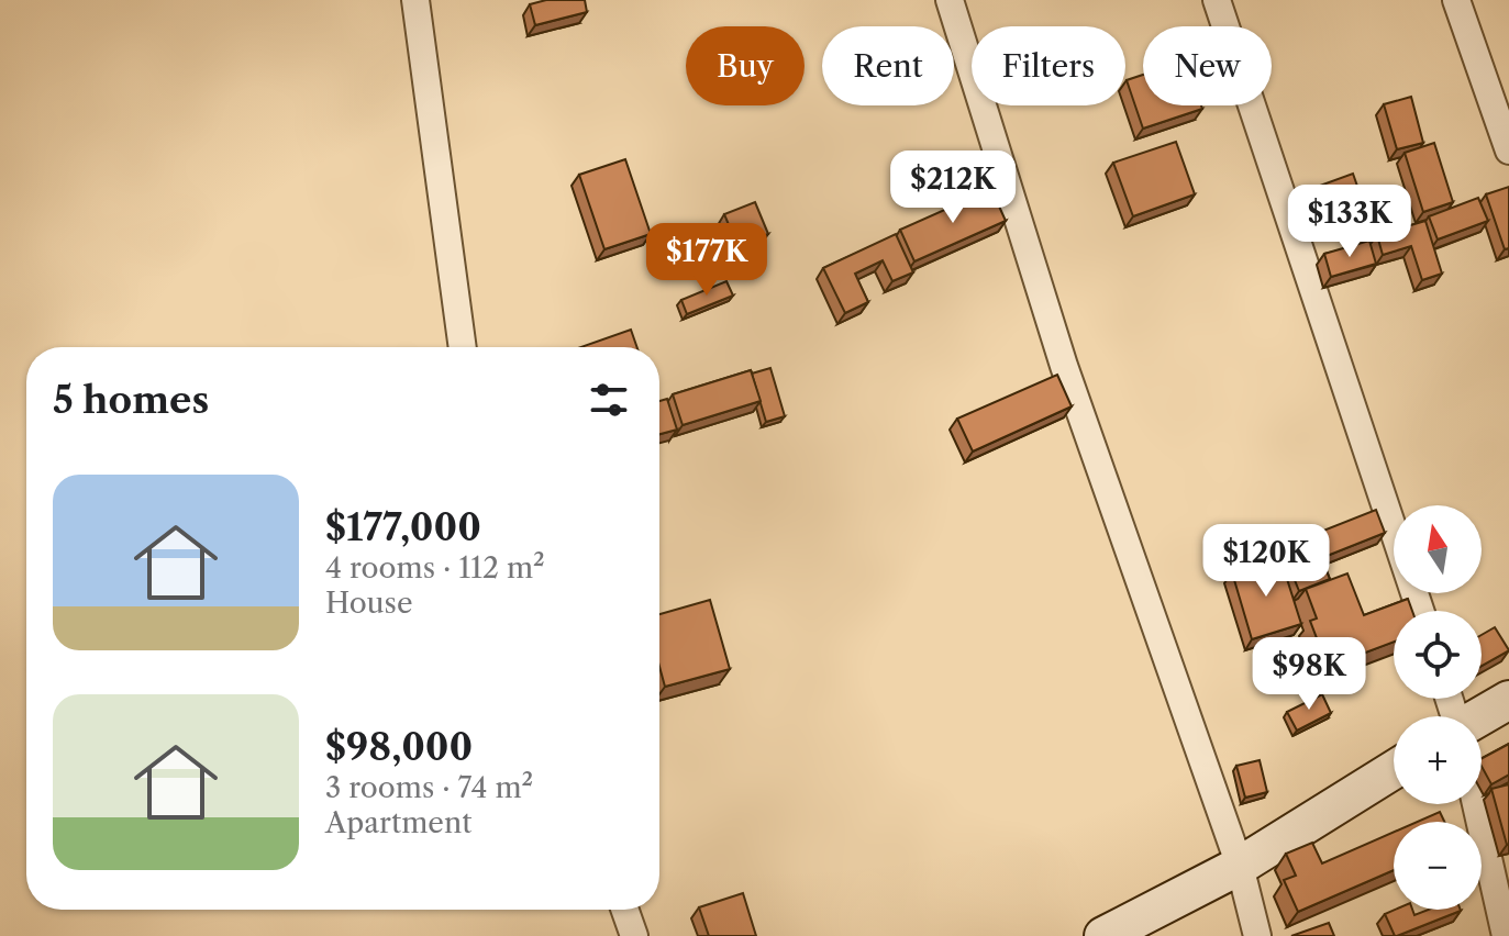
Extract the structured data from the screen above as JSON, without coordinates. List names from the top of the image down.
{
  "north": "top",
  "page": {
    "chip": [
      "Buy",
      "Rent",
      "Filters",
      "New"
    ],
    "price": [
      "$212K",
      "$133K",
      "$177K",
      "$120K",
      "$98K"
    ],
    "heading": "5 homes",
    "list": [
      {
        "name": "$177,000",
        "note": "4 rooms · 112 m² · House"
      },
      {
        "name": "$98,000",
        "note": "3 rooms · 74 m² · Apartment"
      }
    ],
    "map_buttons": ["+", "−"]
  }
}
